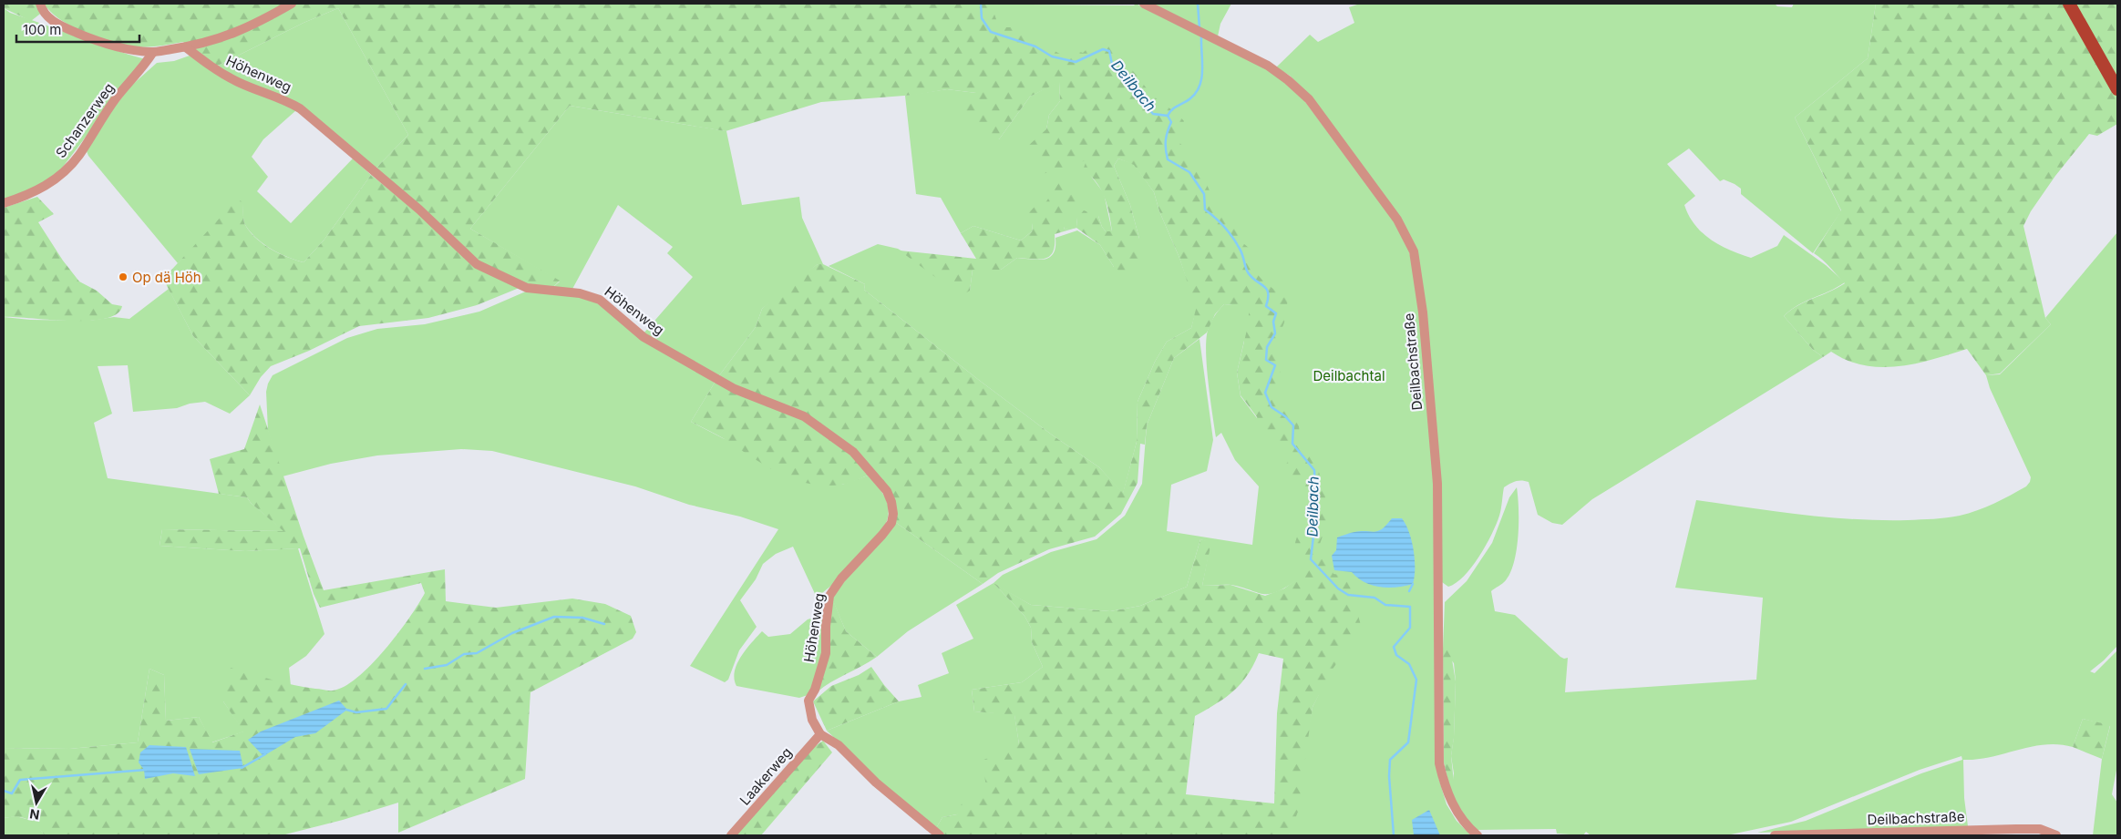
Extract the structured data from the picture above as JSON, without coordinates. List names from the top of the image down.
{
  "streets": {
    "street": [
      "Höhenweg",
      "Schanzerweg",
      "Deilbachstraße",
      "Laakerweg"
    ]
  },
  "crossings": [
    ["Höhenweg", "Laakerweg"]
  ],
  "water": ["Deilbach"],
  "parks": ["Deilbachtal"],
  "places": ["Op dä Höh"],
  "scale_bar": "100 m",
  "north": "bottom"
}
